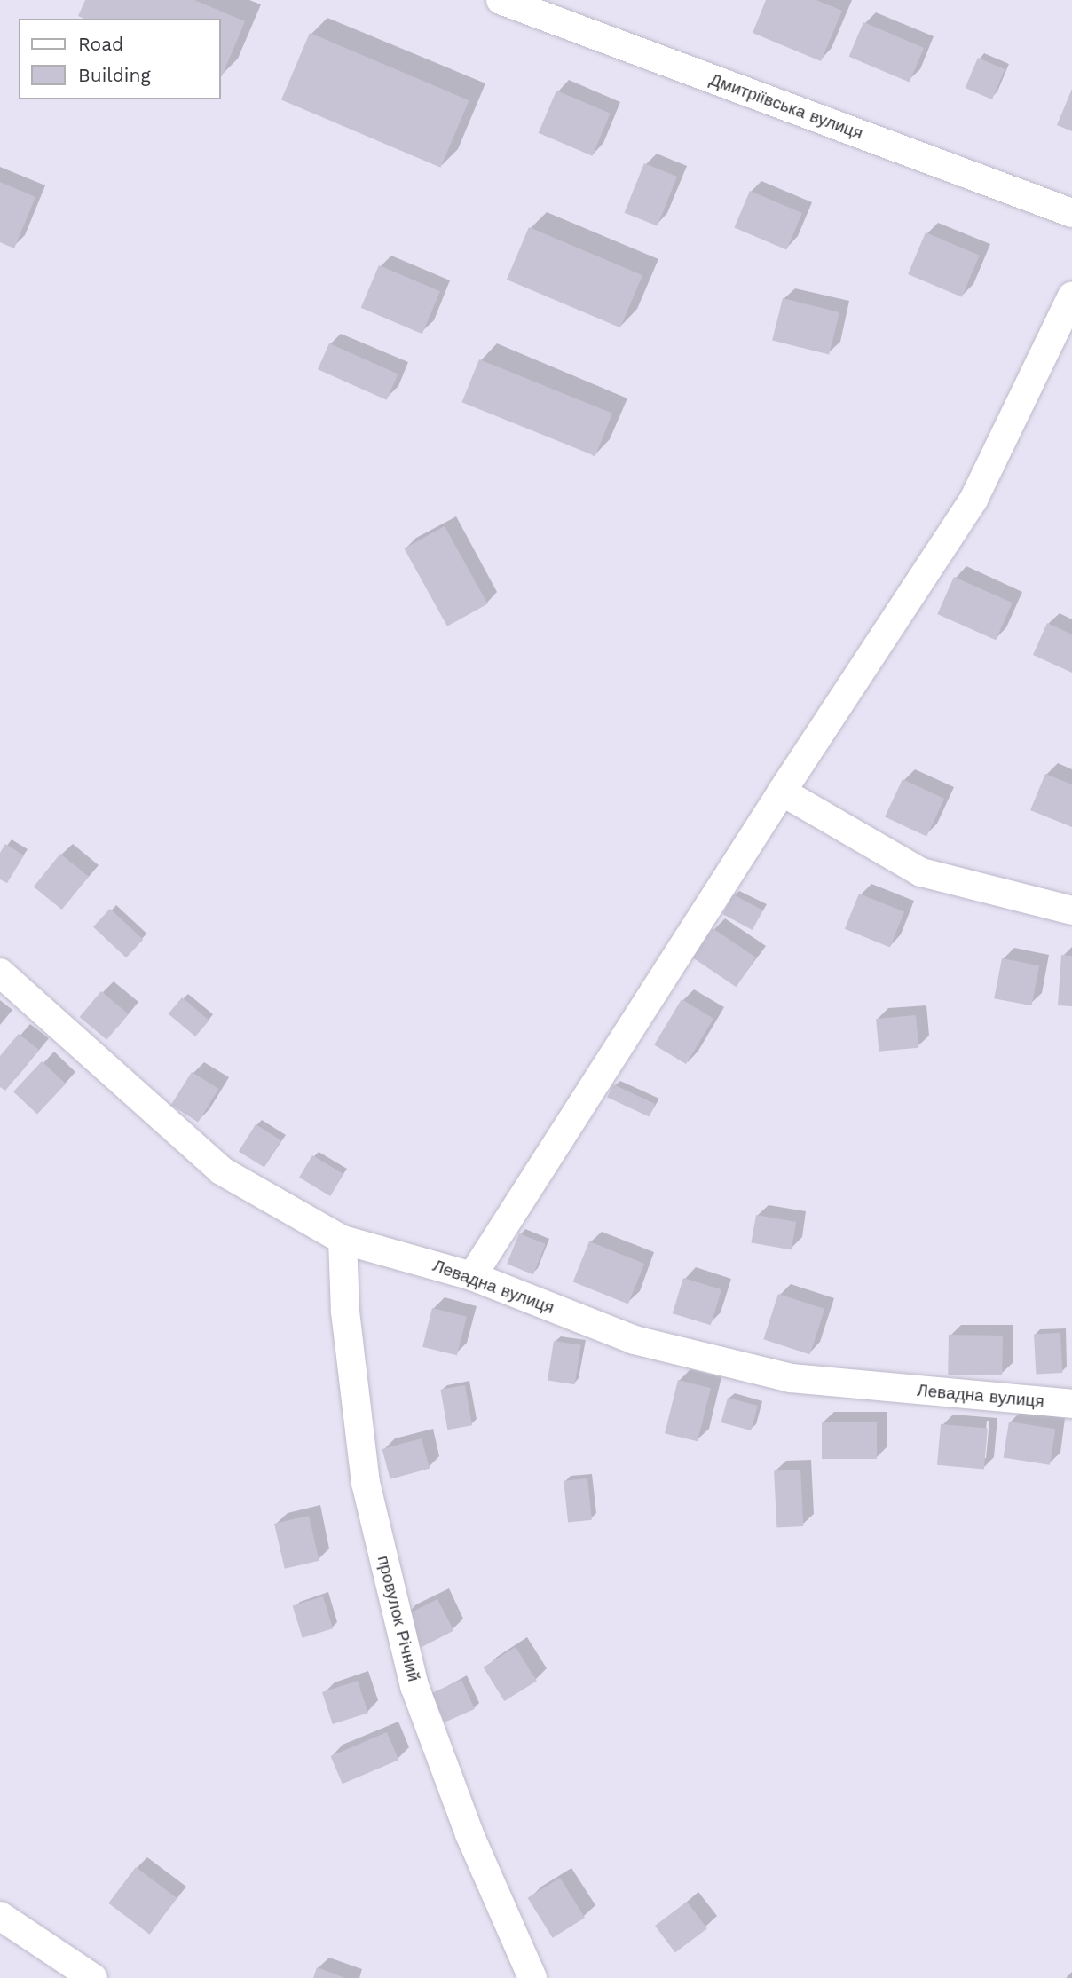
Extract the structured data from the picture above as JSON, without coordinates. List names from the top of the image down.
{
  "streets": {
    "street": ["Дмитріївська вулиця", "Левадна вулиця", "провулок Річний"]
  },
  "crossings": [
    ["Левадна вулиця", "провулок Річний"]
  ],
  "legend": ["Road", "Building"]
}
